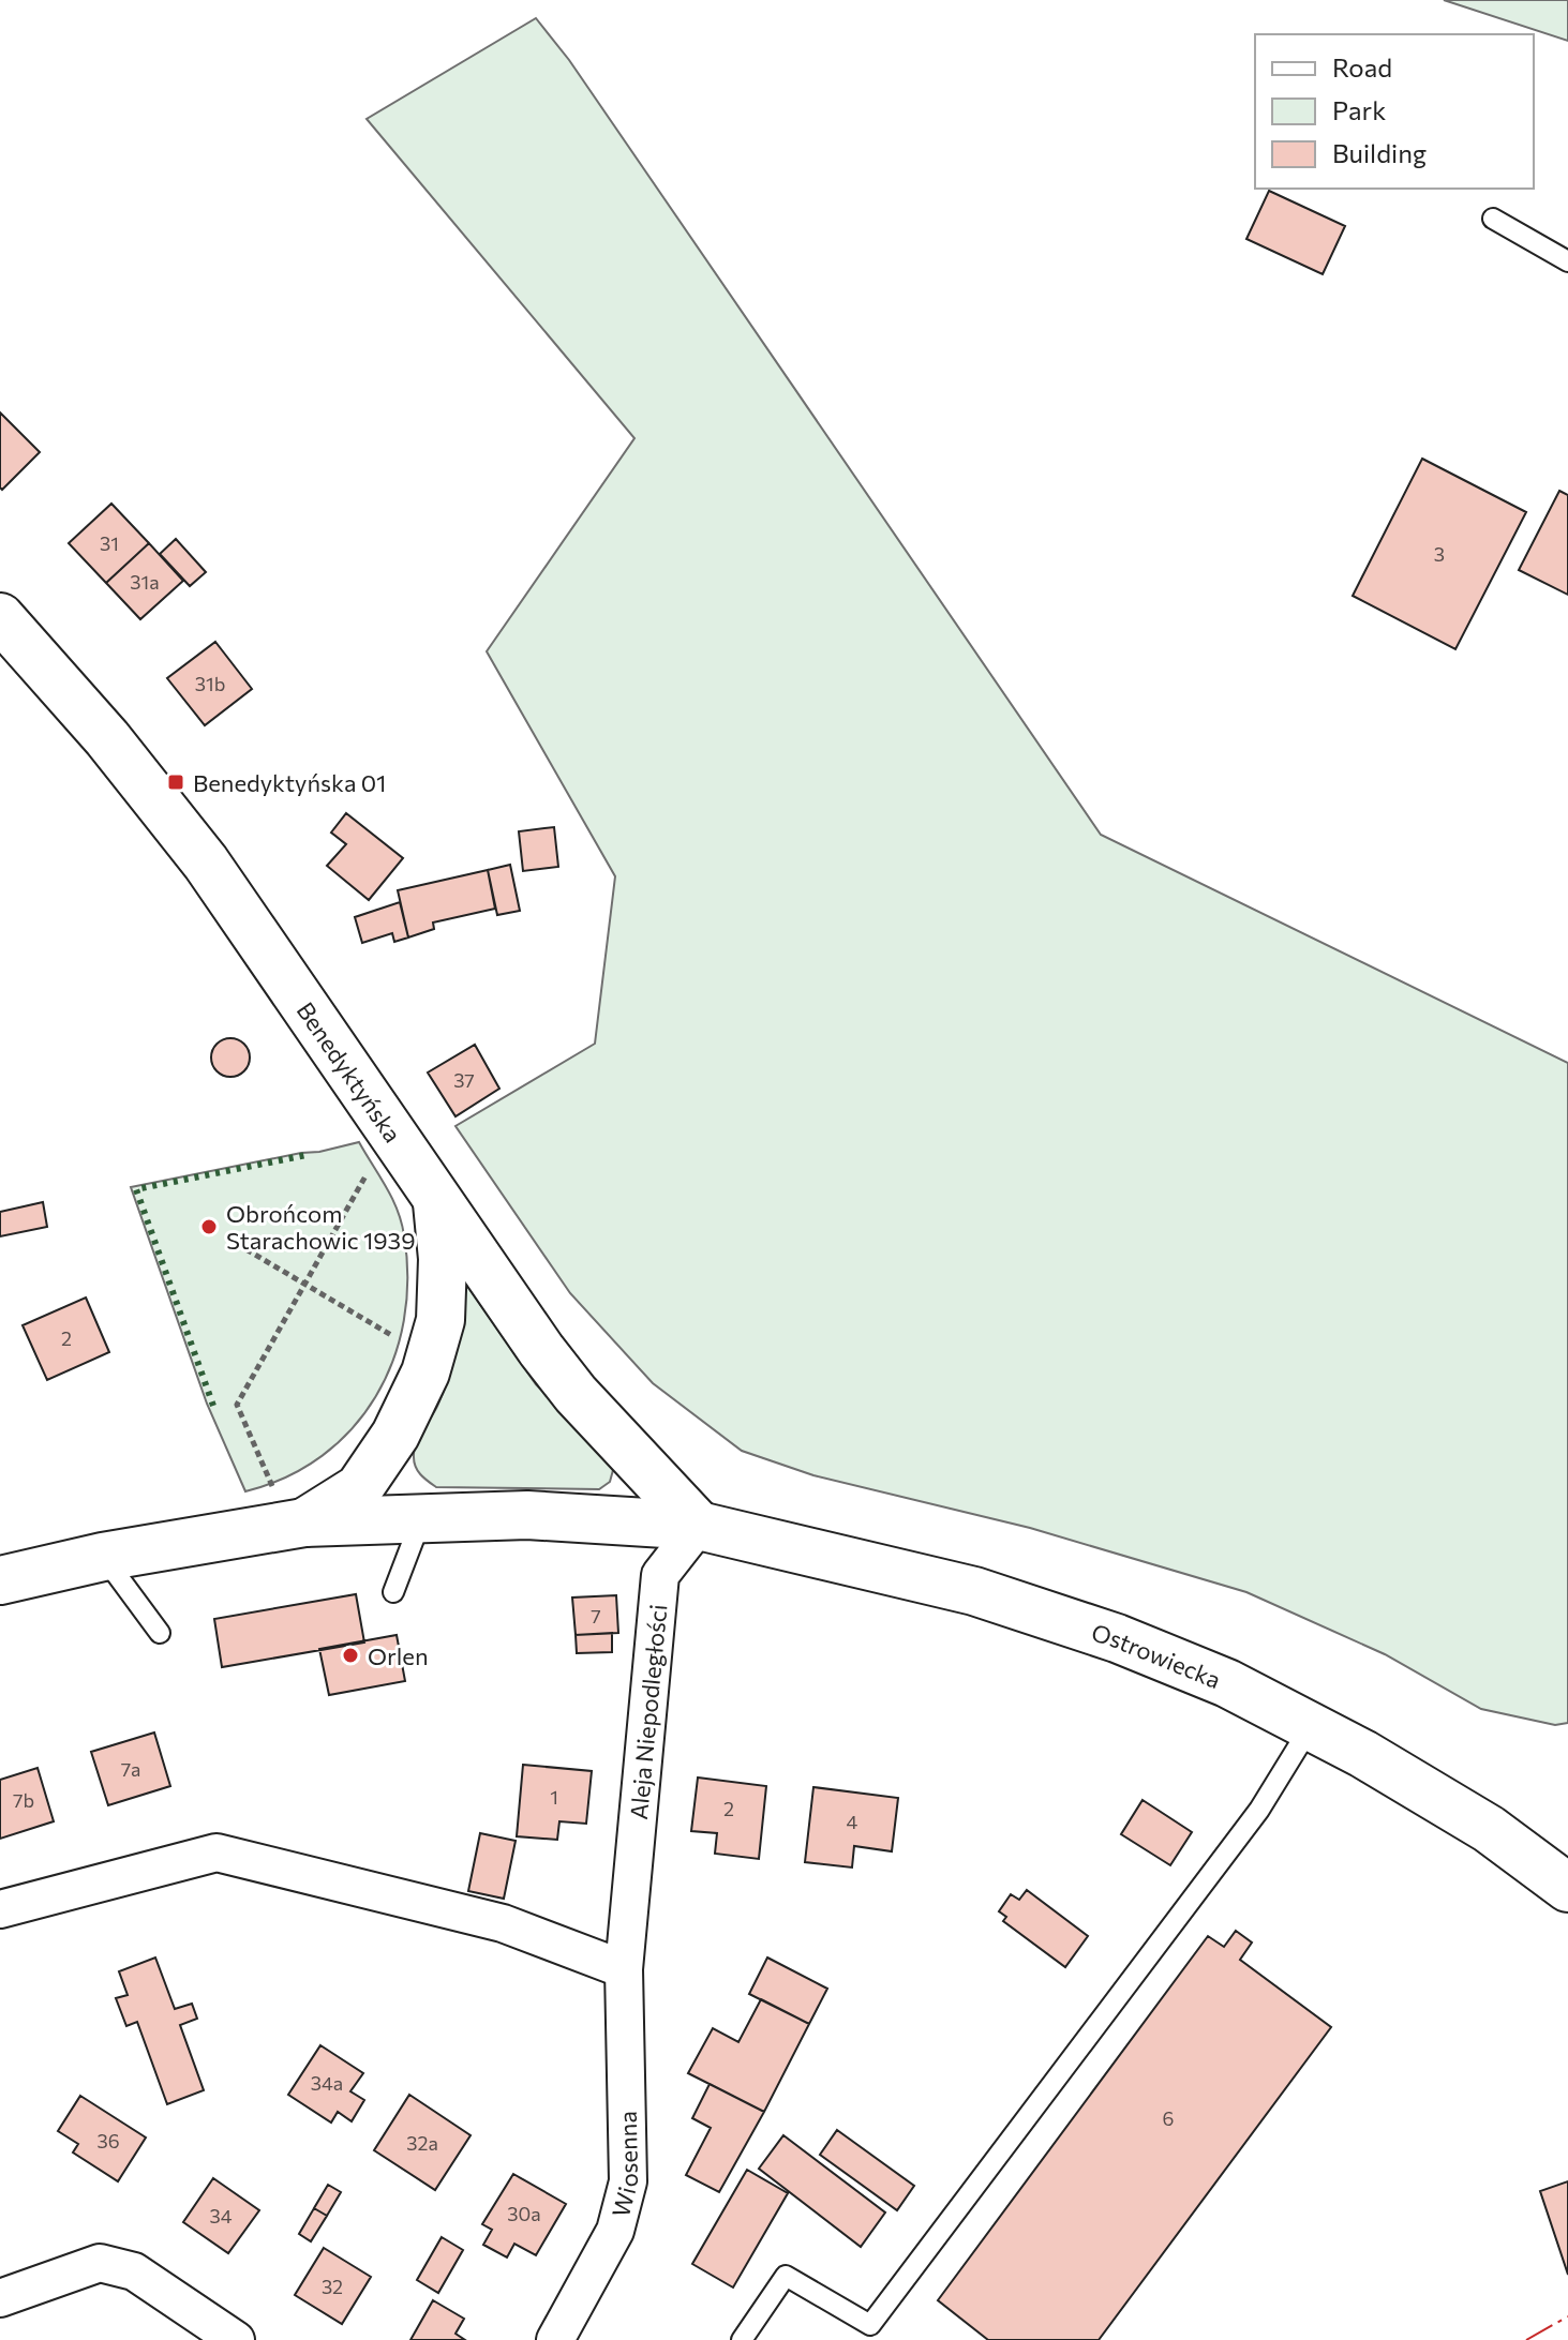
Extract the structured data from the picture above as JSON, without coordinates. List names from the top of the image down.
{
  "streets": {
    "main road": ["Benedyktyńska", "Ostrowiecka"],
    "street": ["Aleja Niepodległości", "Wiosenna"]
  },
  "crossings": [
    ["Benedyktyńska", "Ostrowiecka"],
    ["Benedyktyńska", "Aleja Niepodległości"],
    ["Ostrowiecka", "Aleja Niepodległości"],
    ["Aleja Niepodległości", "Wiosenna"]
  ],
  "places": {
    "transit": ["Benedyktyńska 01"],
    "other": ["Obrońcom Starachowic 1939", "Orlen"]
  },
  "house_numbers": [
    "31",
    "3",
    "31a",
    "31b",
    "37",
    "2",
    "7",
    "7a",
    "1",
    "7b",
    "2",
    "4",
    "34a",
    "6",
    "36",
    "32a",
    "30a",
    "34",
    "32"
  ],
  "legend": ["Road", "Park", "Building"]
}
